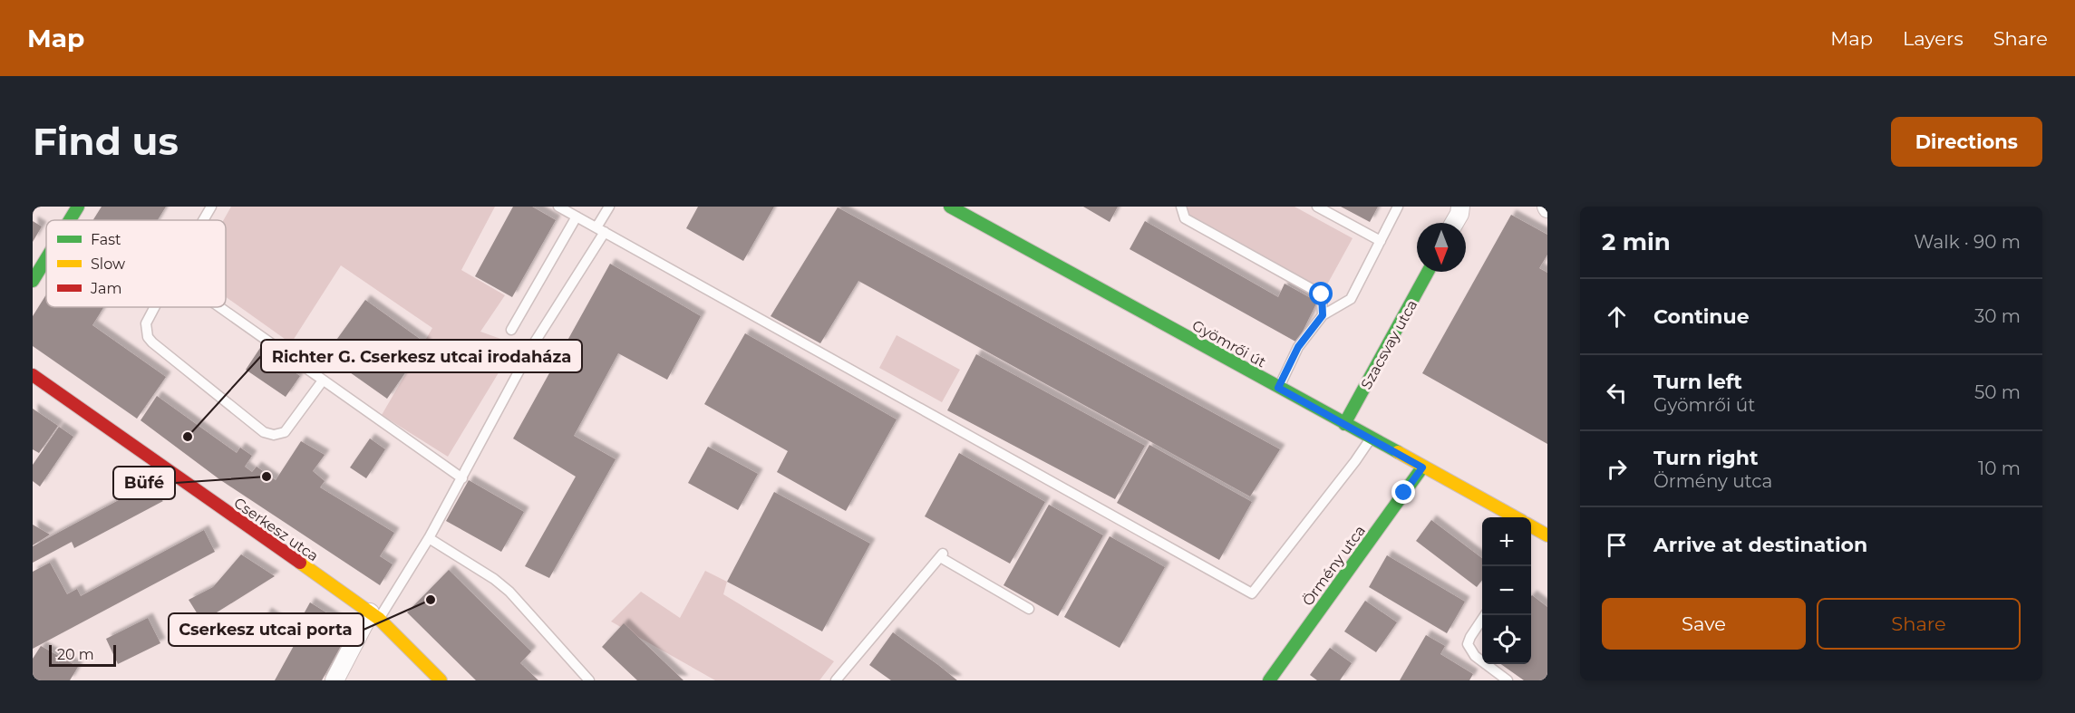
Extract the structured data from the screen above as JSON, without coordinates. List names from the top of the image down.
{
  "streets": {
    "street": [
      "Gyömrői út",
      "Szacsvay utca",
      "Cserkesz utca",
      "Örmény utca"
    ]
  },
  "crossings": [
    ["Gyömrői út", "Szacsvay utca"],
    ["Gyömrői út", "Örmény utca"]
  ],
  "places": ["Richter G. Cserkesz utcai irodaháza", "Büfé", "Cserkesz utcai porta"],
  "legend": ["Fast", "Slow", "Jam"],
  "scale_bar": "20 m",
  "north": "bottom",
  "page": {
    "header": "Map",
    "nav": ["Map", "Layers", "Share"],
    "buttons": [
      "Directions",
      ["Save", "Share"]
    ],
    "title": "Find us",
    "heading": ["2 min", "Walk · 90 m"],
    "list": [
      ["Continue", "30 m"],
      ["Turn left", "Gyömrői út", "50 m"],
      ["Turn right", "Örmény utca", "10 m"],
      "Arrive at destination"
    ],
    "map_buttons": ["+", "−"],
    "scale": "20 m"
  }
}
